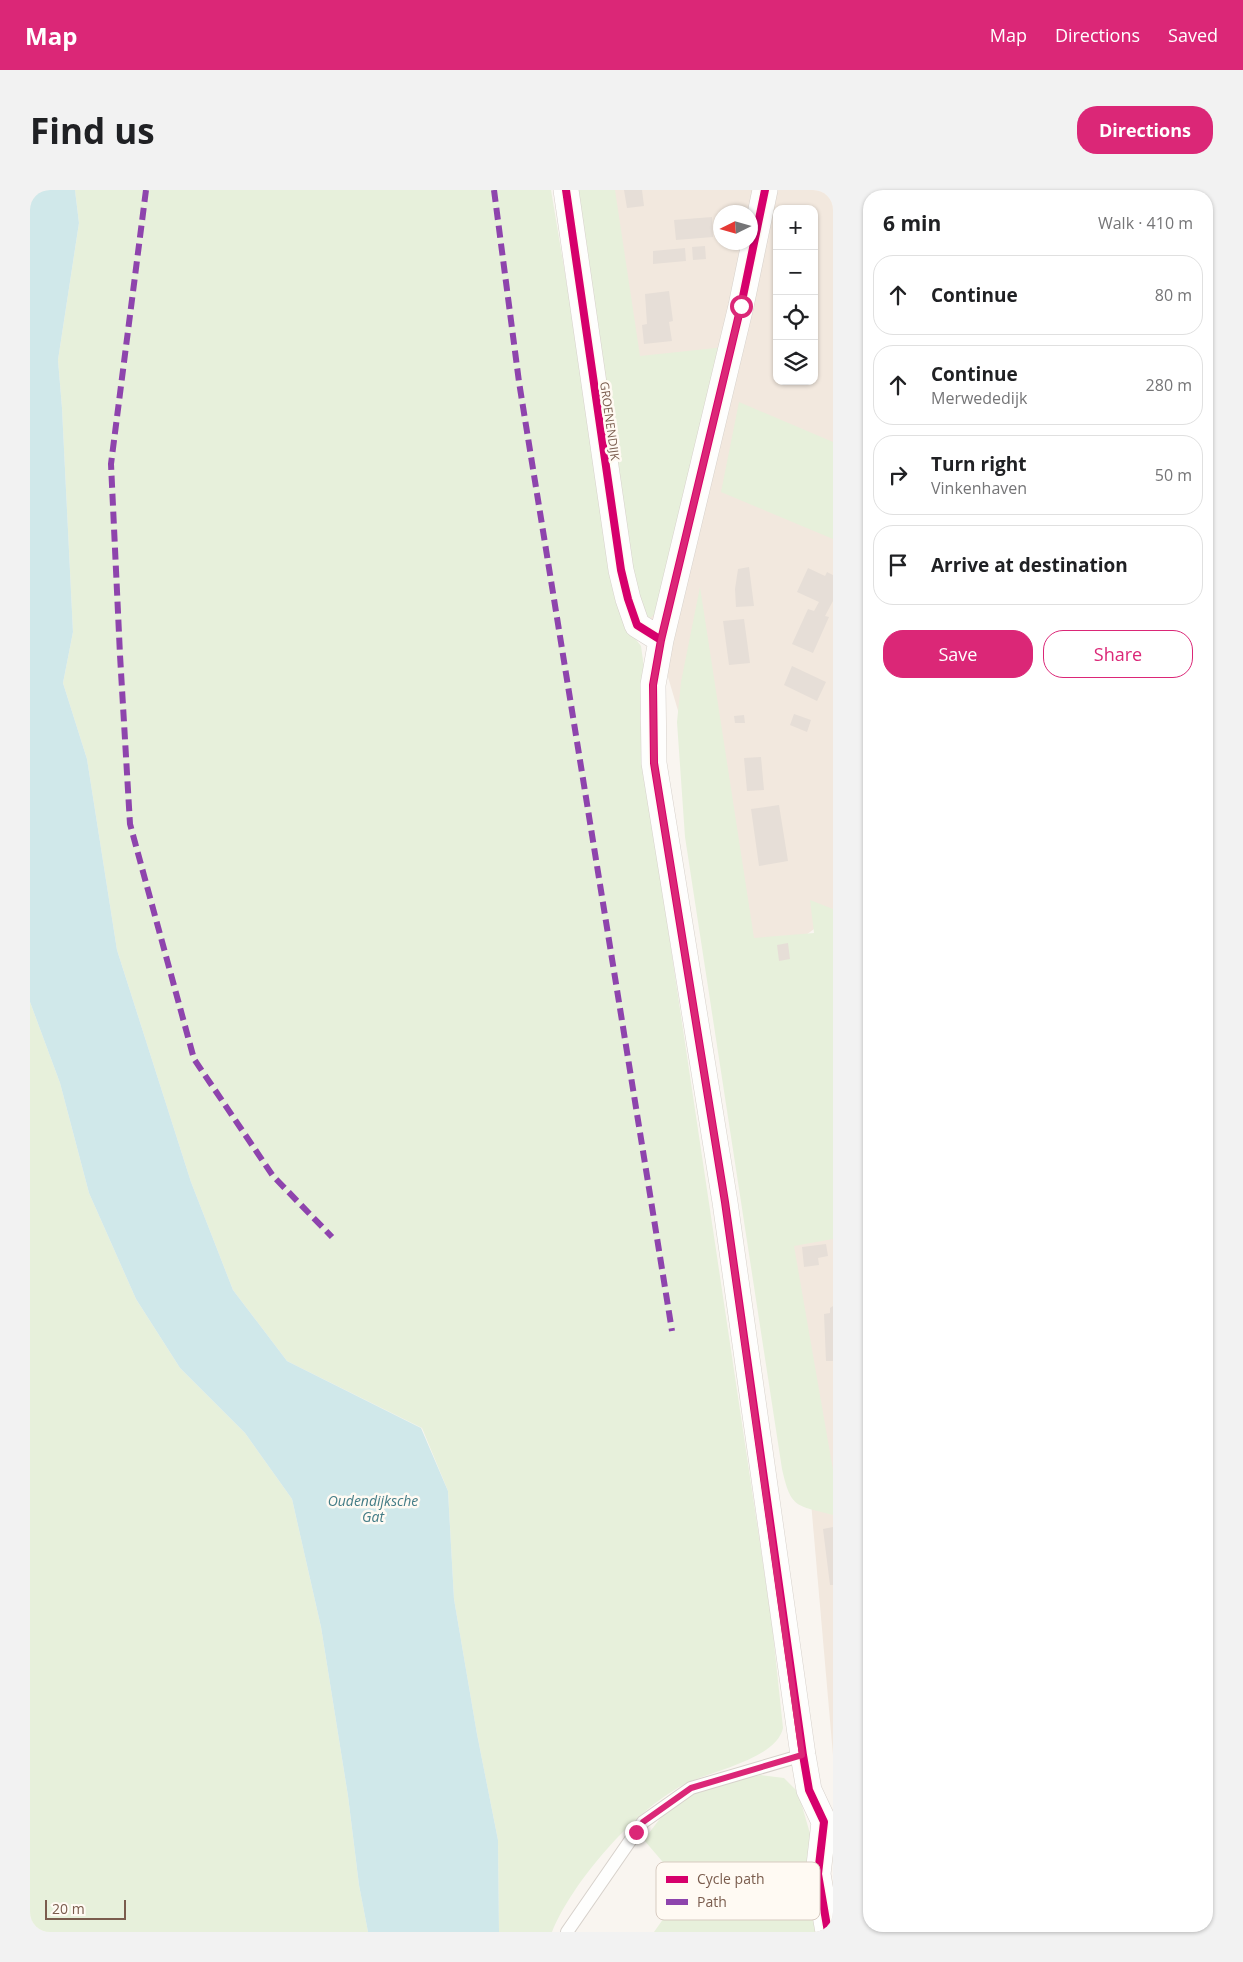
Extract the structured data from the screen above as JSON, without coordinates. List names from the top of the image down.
{
  "streets": {
    "street": ["GROENENDIJK"]
  },
  "water": ["Oudendijksche Gat"],
  "legend": ["Cycle path", "Path"],
  "scale_bar": "20 m",
  "north": "left",
  "page": {
    "header": "Map",
    "nav": ["Map", "Directions", "Saved"],
    "buttons": [
      "Directions",
      ["Save", "Share"]
    ],
    "title": "Find us",
    "heading": ["6 min", "Walk · 410 m"],
    "map_buttons": ["+", "−"],
    "list": [
      ["Continue", "80 m"],
      ["Continue", "Merwededijk", "280 m"],
      ["Turn right", "Vinkenhaven", "50 m"],
      "Arrive at destination"
    ],
    "scale": "20 m"
  }
}
